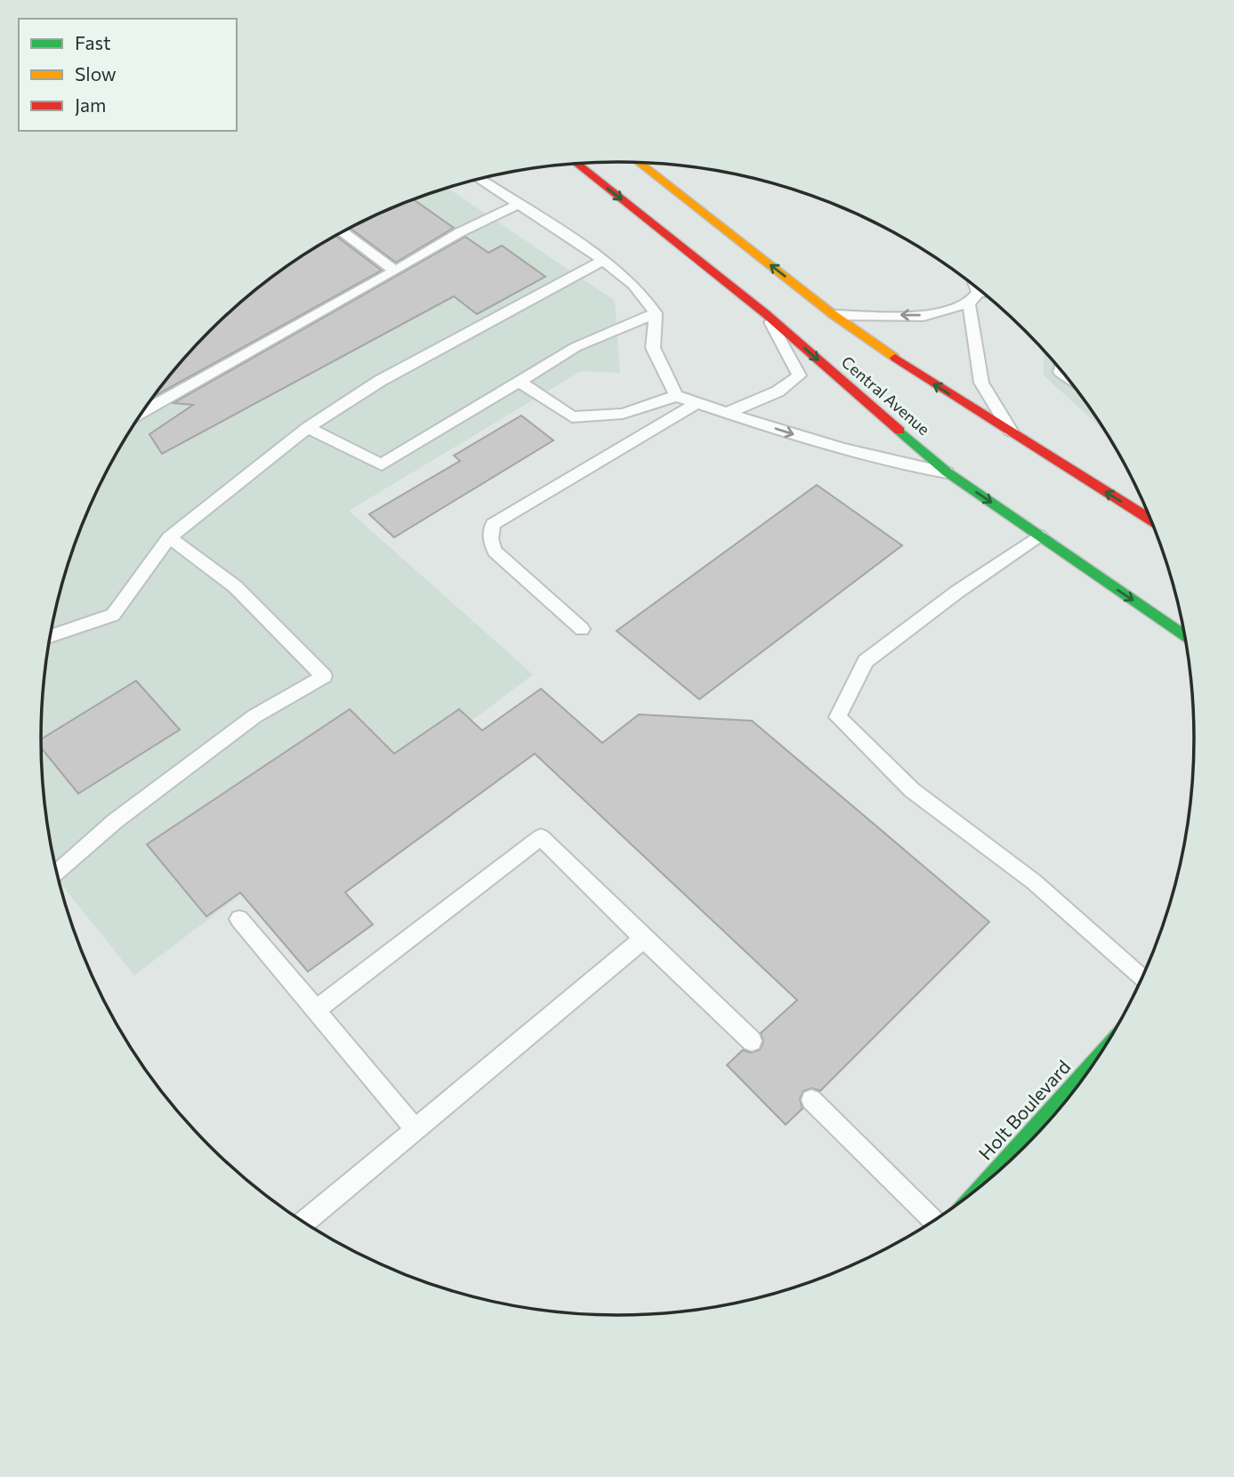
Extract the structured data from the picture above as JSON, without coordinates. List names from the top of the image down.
{
  "streets": {
    "main road": ["Central Avenue", "Holt Boulevard"]
  },
  "legend": ["Fast", "Slow", "Jam"]
}
